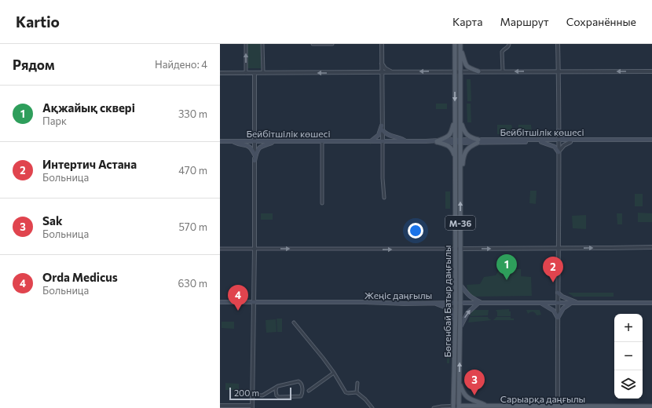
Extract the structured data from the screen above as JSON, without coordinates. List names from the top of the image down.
{
  "streets": {
    "main road": [
      "Бейбітшілік көшесі",
      "M-36",
      "Жеңіс даңғылы",
      "Бөгенбай Батыр даңғылы",
      "Сарыарқа даңғылы"
    ]
  },
  "crossings": [
    ["Бейбітшілік көшесі", "Бөгенбай Батыр даңғылы"],
    ["Жеңіс даңғылы", "Бөгенбай Батыр даңғылы"],
    ["Бөгенбай Батыр даңғылы", "Сарыарқа даңғылы"]
  ],
  "scale_bar": "200 m",
  "page": {
    "header": "Kartio",
    "nav": ["Карта", "Маршрут", "Сохранённые"],
    "heading": ["Рядом", "Найдено: 4"],
    "list": [
      {
        "mark": "1",
        "name": "Ақжайық сквері",
        "note": "Парк",
        "value": "330 m"
      },
      {
        "mark": "2",
        "name": "Интертич Астана",
        "note": "Больница",
        "value": "470 m"
      },
      {
        "mark": "3",
        "name": "Sak",
        "note": "Больница",
        "value": "570 m"
      },
      {
        "mark": "4",
        "name": "Orda Medicus",
        "note": "Больница",
        "value": "630 m"
      }
    ],
    "pins": [
      "1",
      "2",
      "4",
      "3"
    ],
    "map_buttons": ["+", "−"],
    "scale": "200 m"
  }
}
